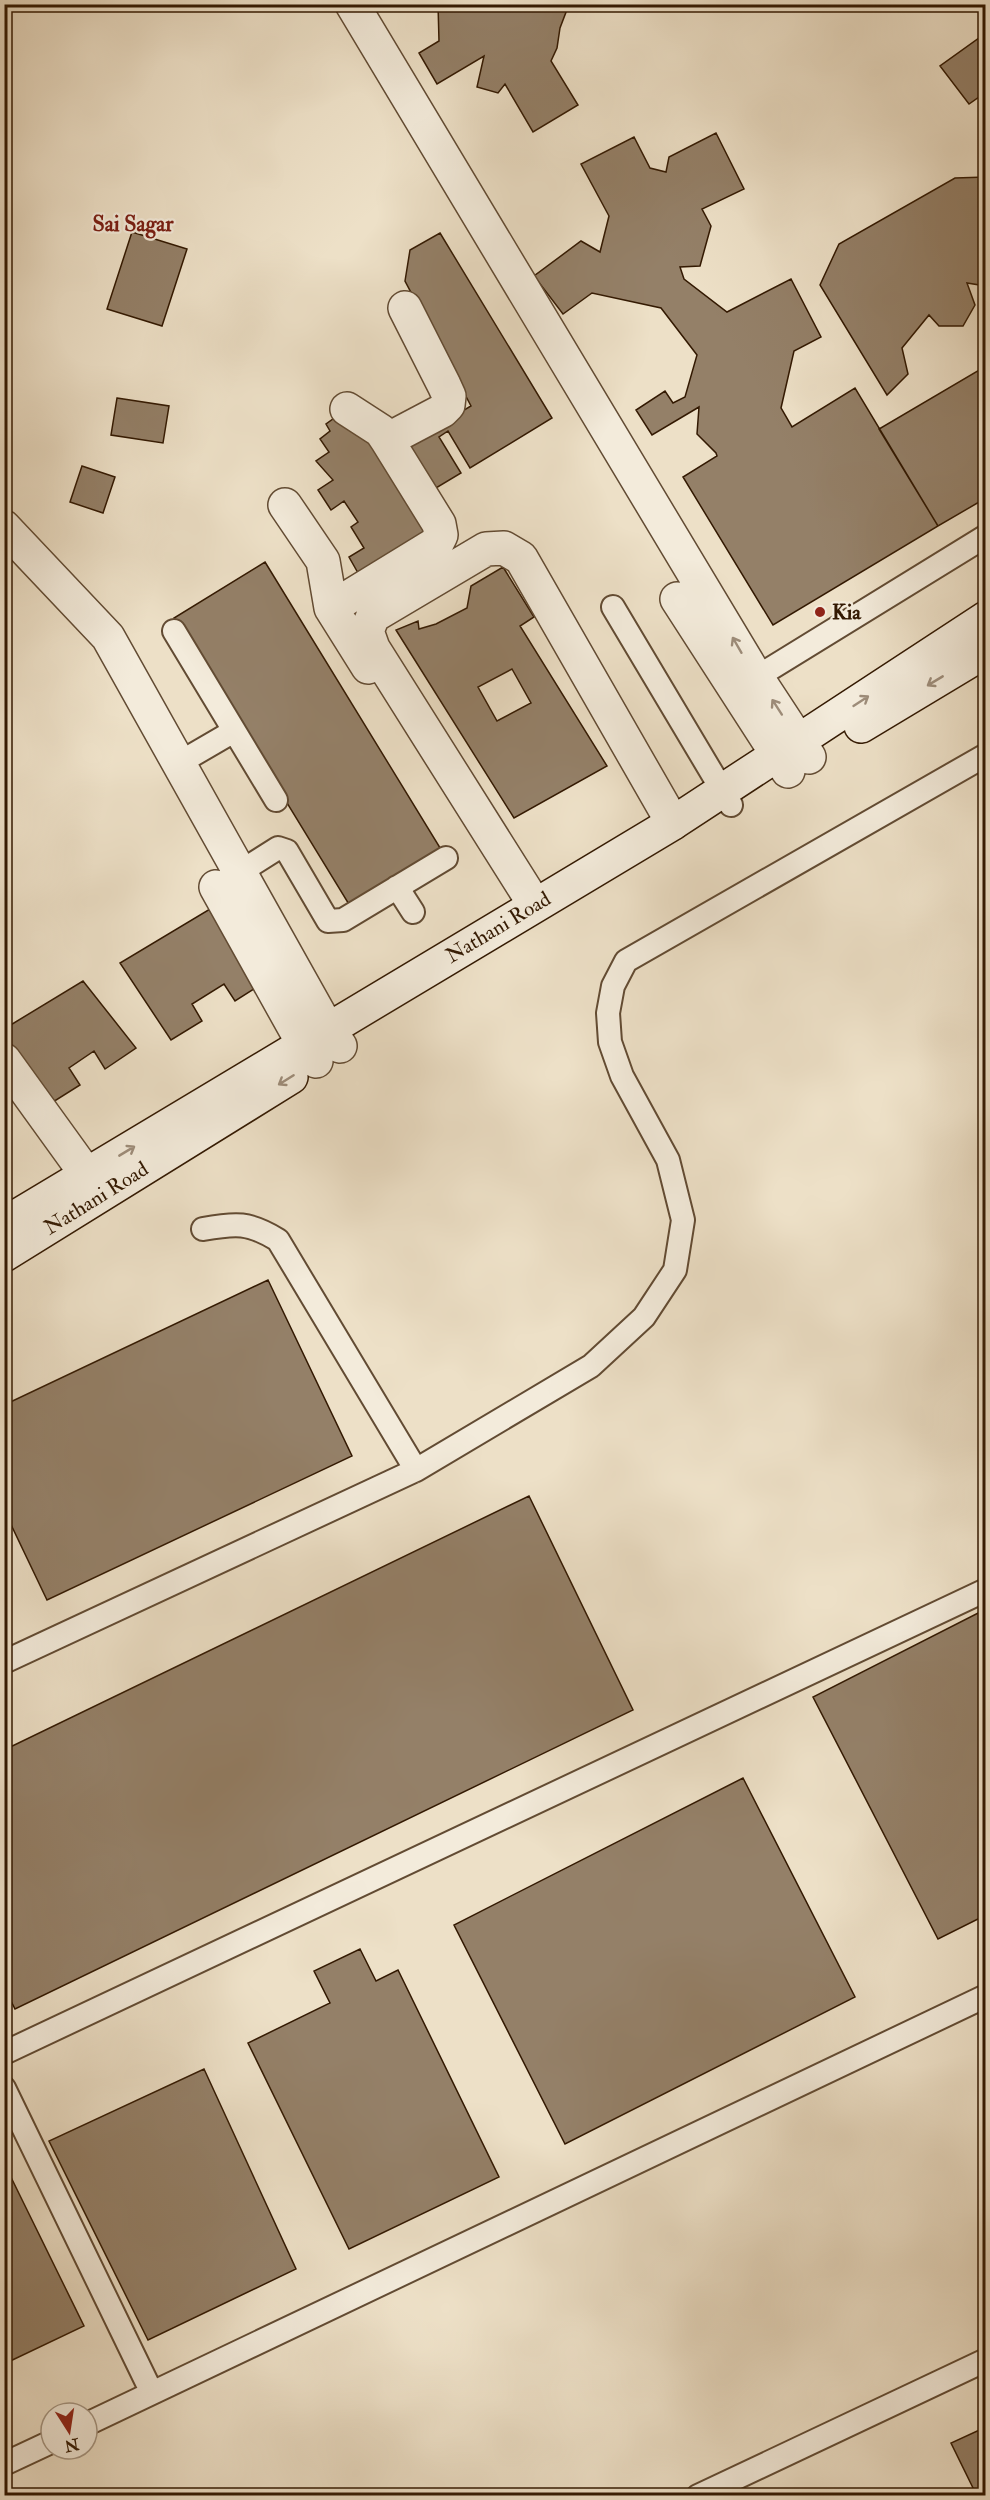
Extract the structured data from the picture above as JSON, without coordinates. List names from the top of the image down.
{
  "streets": {
    "street": ["Nathani Road"]
  },
  "districts": ["Sai Sagar"],
  "places": ["Kia"],
  "north": "bottom"
}
